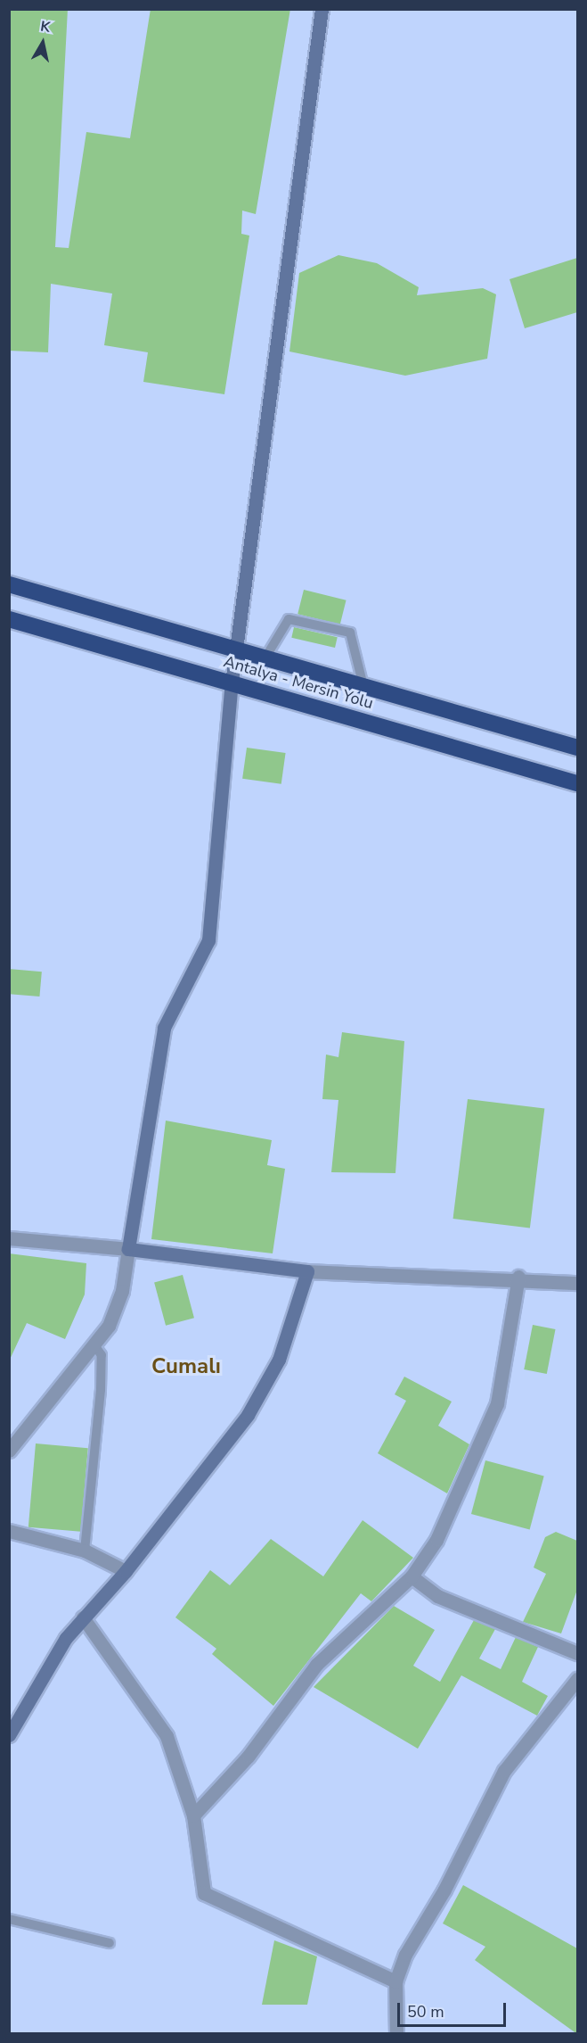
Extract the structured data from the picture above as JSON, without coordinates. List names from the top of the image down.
{
  "streets": {
    "highway": ["Antalya - Mersin Yolu"]
  },
  "districts": ["Cumalı"],
  "scale_bar": "50 m",
  "north": "top"
}
